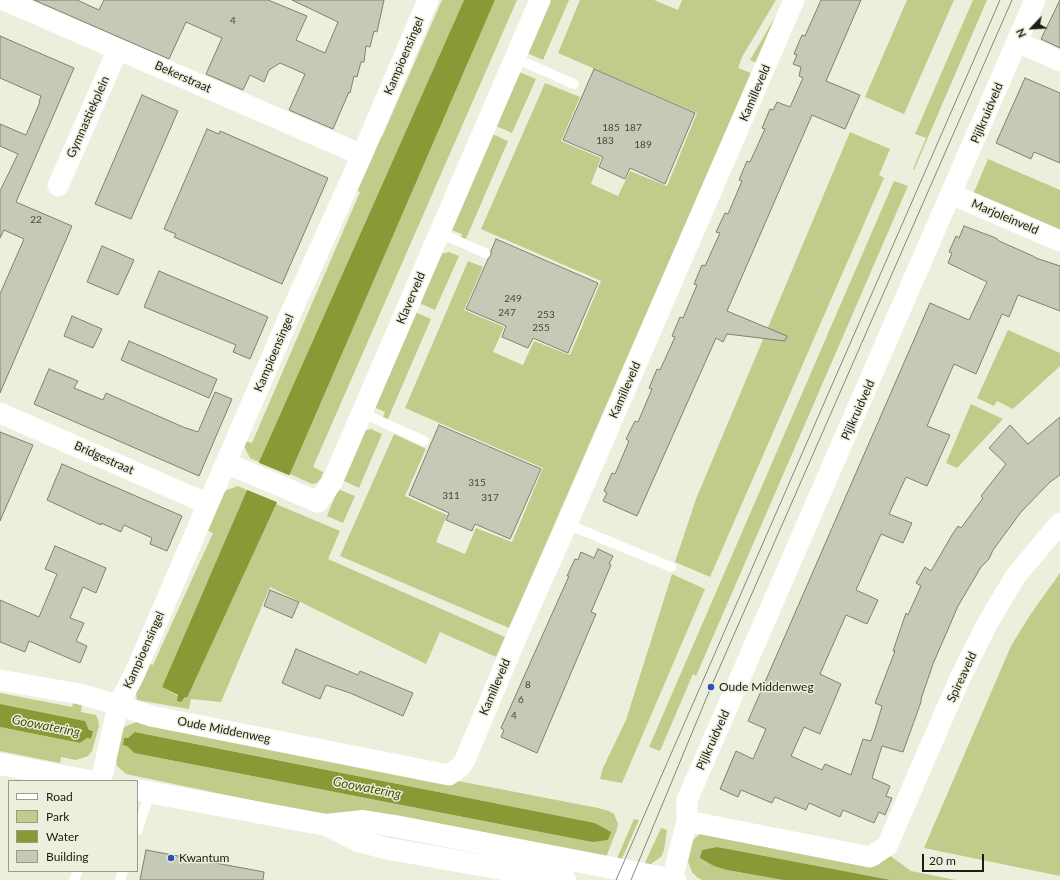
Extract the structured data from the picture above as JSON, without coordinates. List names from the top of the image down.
{
  "streets": {
    "street": [
      "Kampioensingel",
      "Bekerstraat",
      "Kamilleveld",
      "Pijlkruidveld",
      "Gymnastiekplein",
      "Marjoleinveld",
      "Klaverveld",
      "Bridgestraat",
      "Spireaveld",
      "Oude Middenweg"
    ]
  },
  "crossings": [
    ["Kampioensingel", "Bekerstraat"],
    ["Kampioensingel", "Klaverveld"],
    ["Kampioensingel", "Bridgestraat"],
    ["Kampioensingel", "Oude Middenweg"],
    ["Bekerstraat", "Gymnastiekplein"],
    ["Kamilleveld", "Oude Middenweg"],
    ["Pijlkruidveld", "Marjoleinveld"],
    ["Pijlkruidveld", "Spireaveld"]
  ],
  "water": ["Goowatering"],
  "places": ["Oude Middenweg", "Kwantum"],
  "house_numbers": [
    "4",
    "185",
    "187",
    "183",
    "189",
    "22",
    "249",
    "247",
    "253",
    "255",
    "315",
    "311",
    "317",
    "8",
    "6",
    "4"
  ],
  "legend": [
    "Road",
    "Park",
    "Water",
    "Building"
  ],
  "scale_bar": "20 m",
  "north": "bottom left"
}
